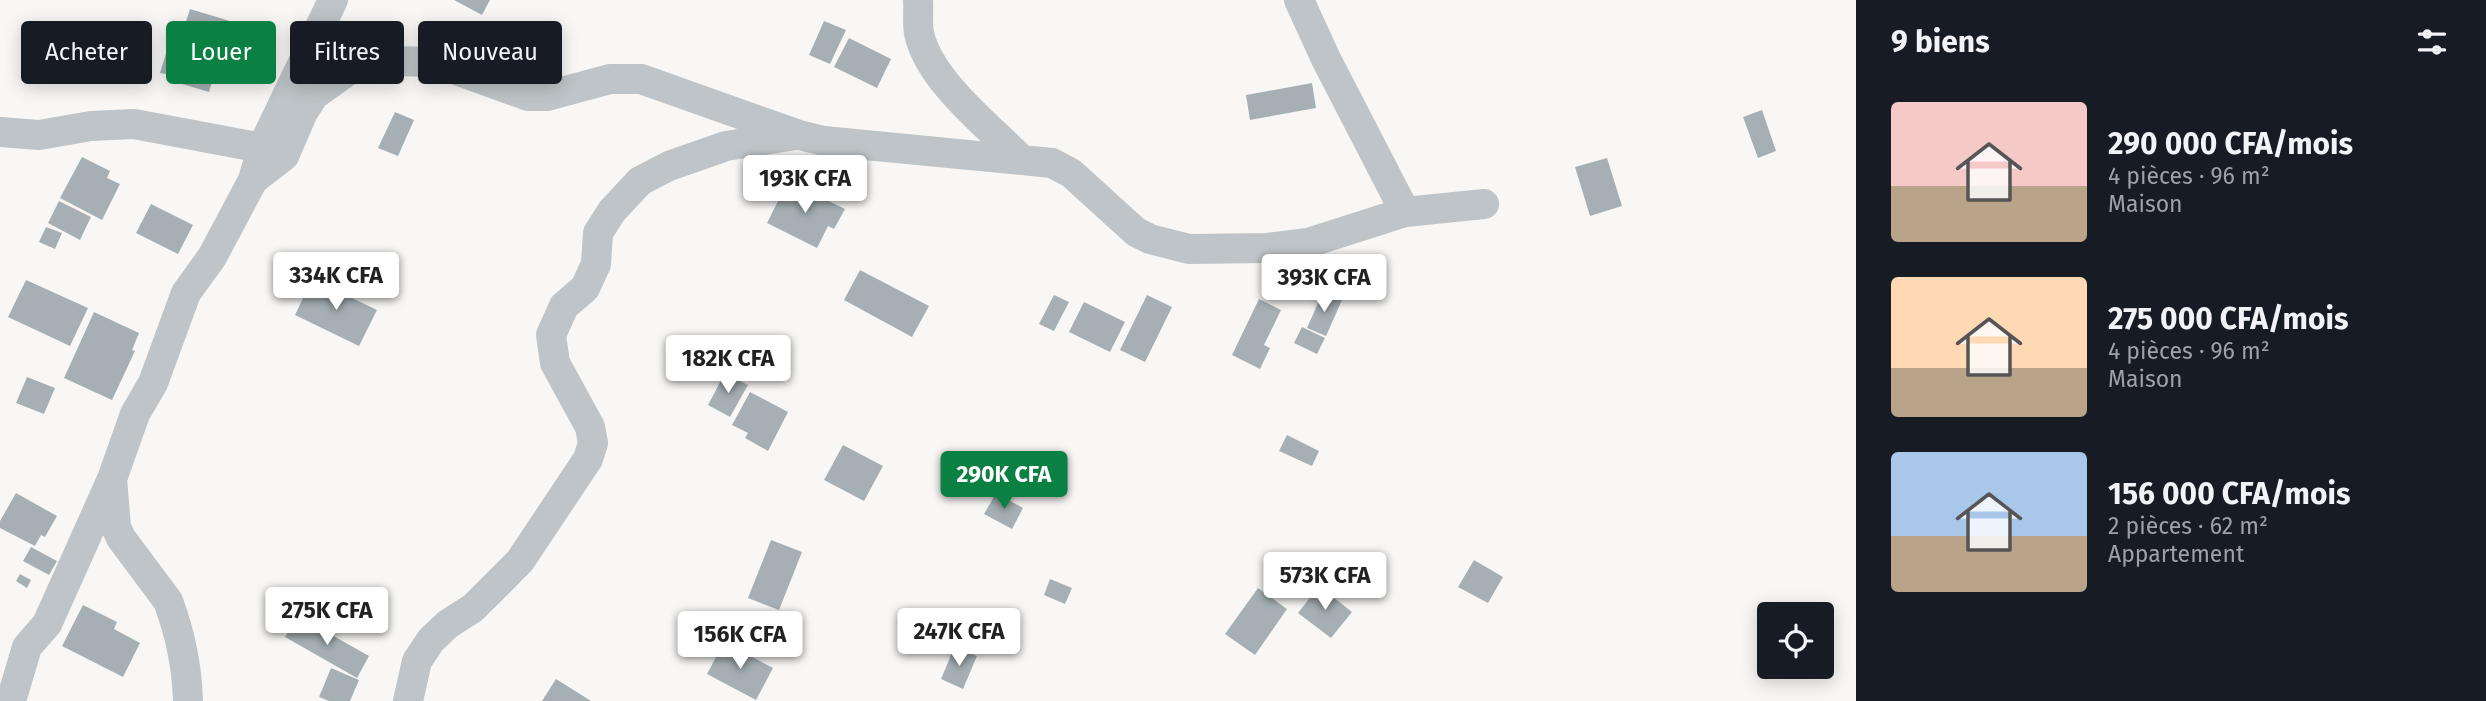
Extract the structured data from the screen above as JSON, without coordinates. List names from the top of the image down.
{
  "page": {
    "heading": "9 biens",
    "chip": [
      "Acheter",
      "Louer",
      "Filtres",
      "Nouveau"
    ],
    "list": [
      {
        "name": "290 000 CFA/mois",
        "note": "4 pièces · 96 m² · Maison"
      },
      {
        "name": "275 000 CFA/mois",
        "note": "4 pièces · 96 m² · Maison"
      },
      {
        "name": "156 000 CFA/mois",
        "note": "2 pièces · 62 m² · Appartement"
      }
    ],
    "price": [
      "193K CFA",
      "334K CFA",
      "393K CFA",
      "182K CFA",
      "290K CFA",
      "573K CFA",
      "275K CFA",
      "247K CFA",
      "156K CFA"
    ]
  }
}
